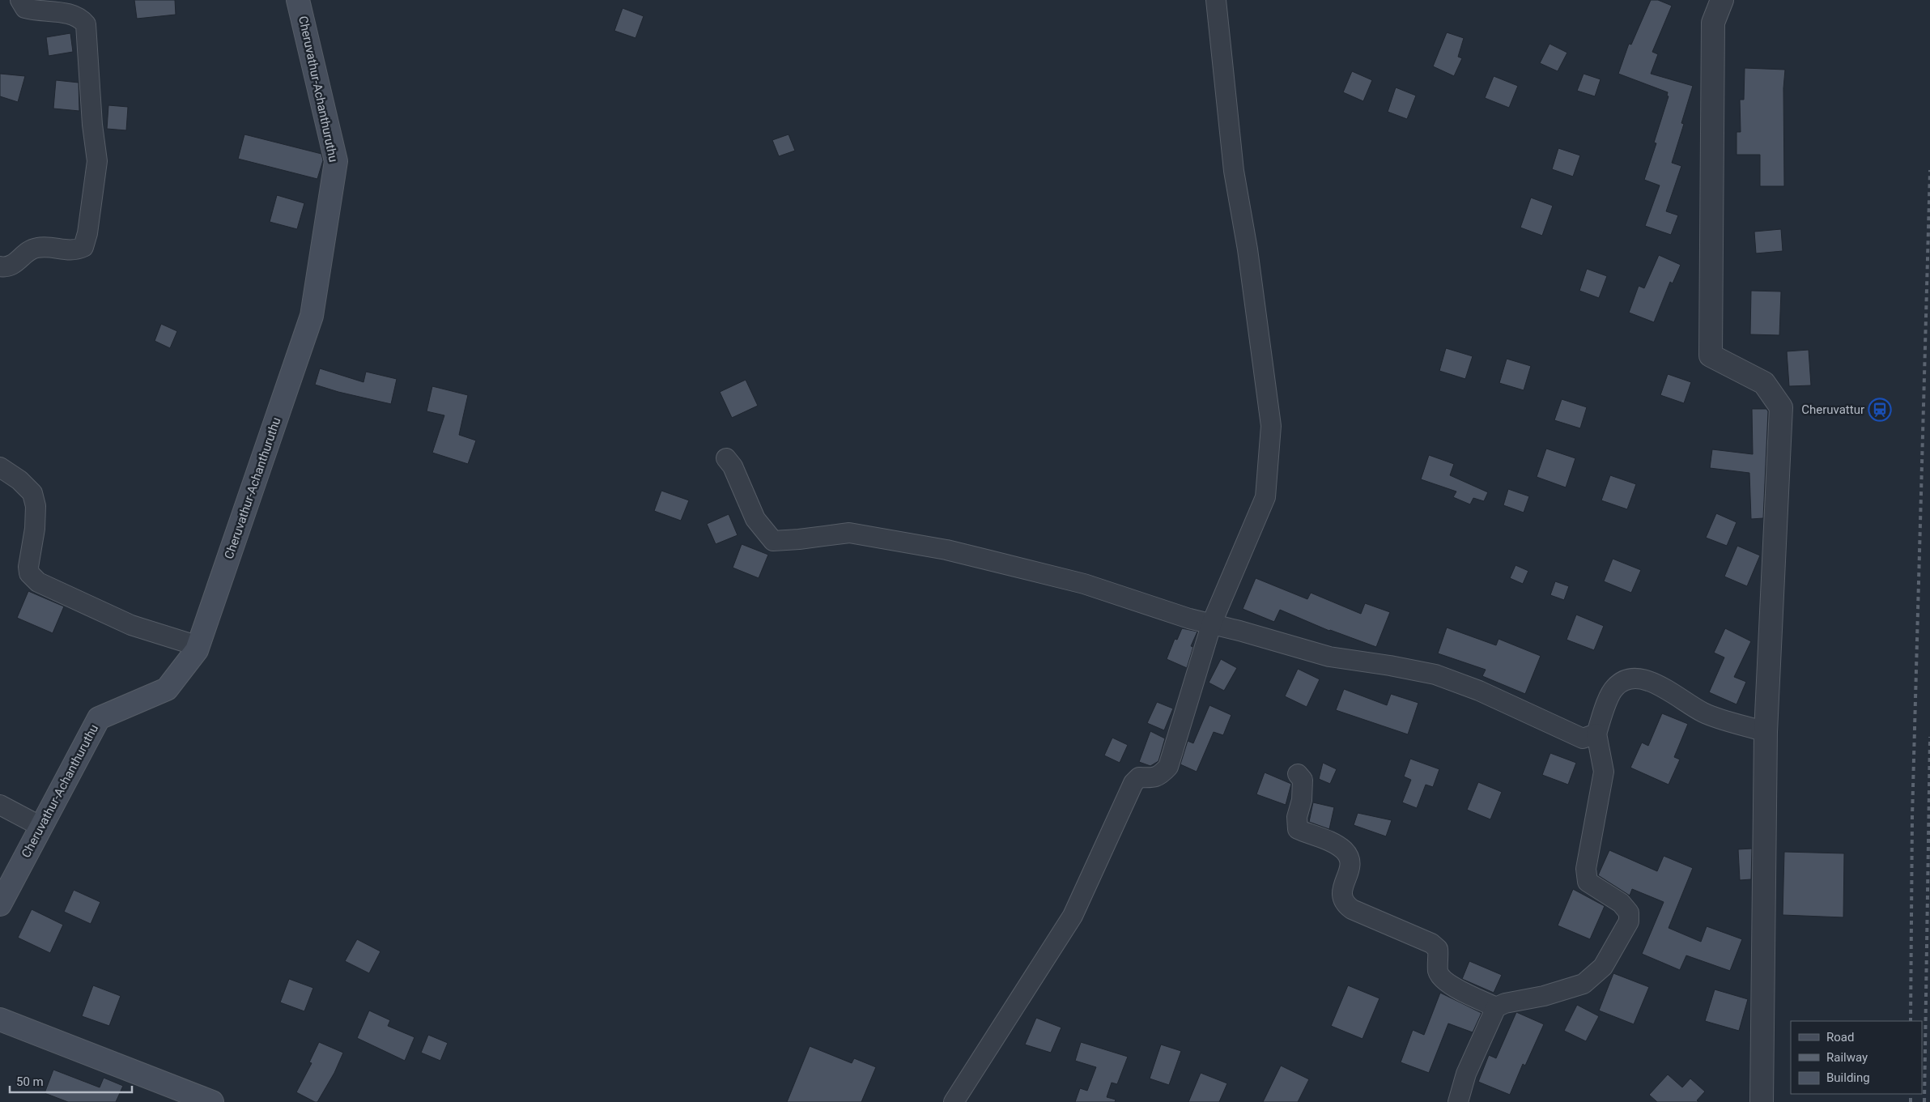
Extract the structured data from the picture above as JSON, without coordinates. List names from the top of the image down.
{
  "streets": {
    "main road": ["Cheruvathur-Achanthuruthu"]
  },
  "places": {
    "station": ["Cheruvattur"]
  },
  "legend": ["Road", "Railway", "Building"],
  "scale_bar": "50 m"
}
